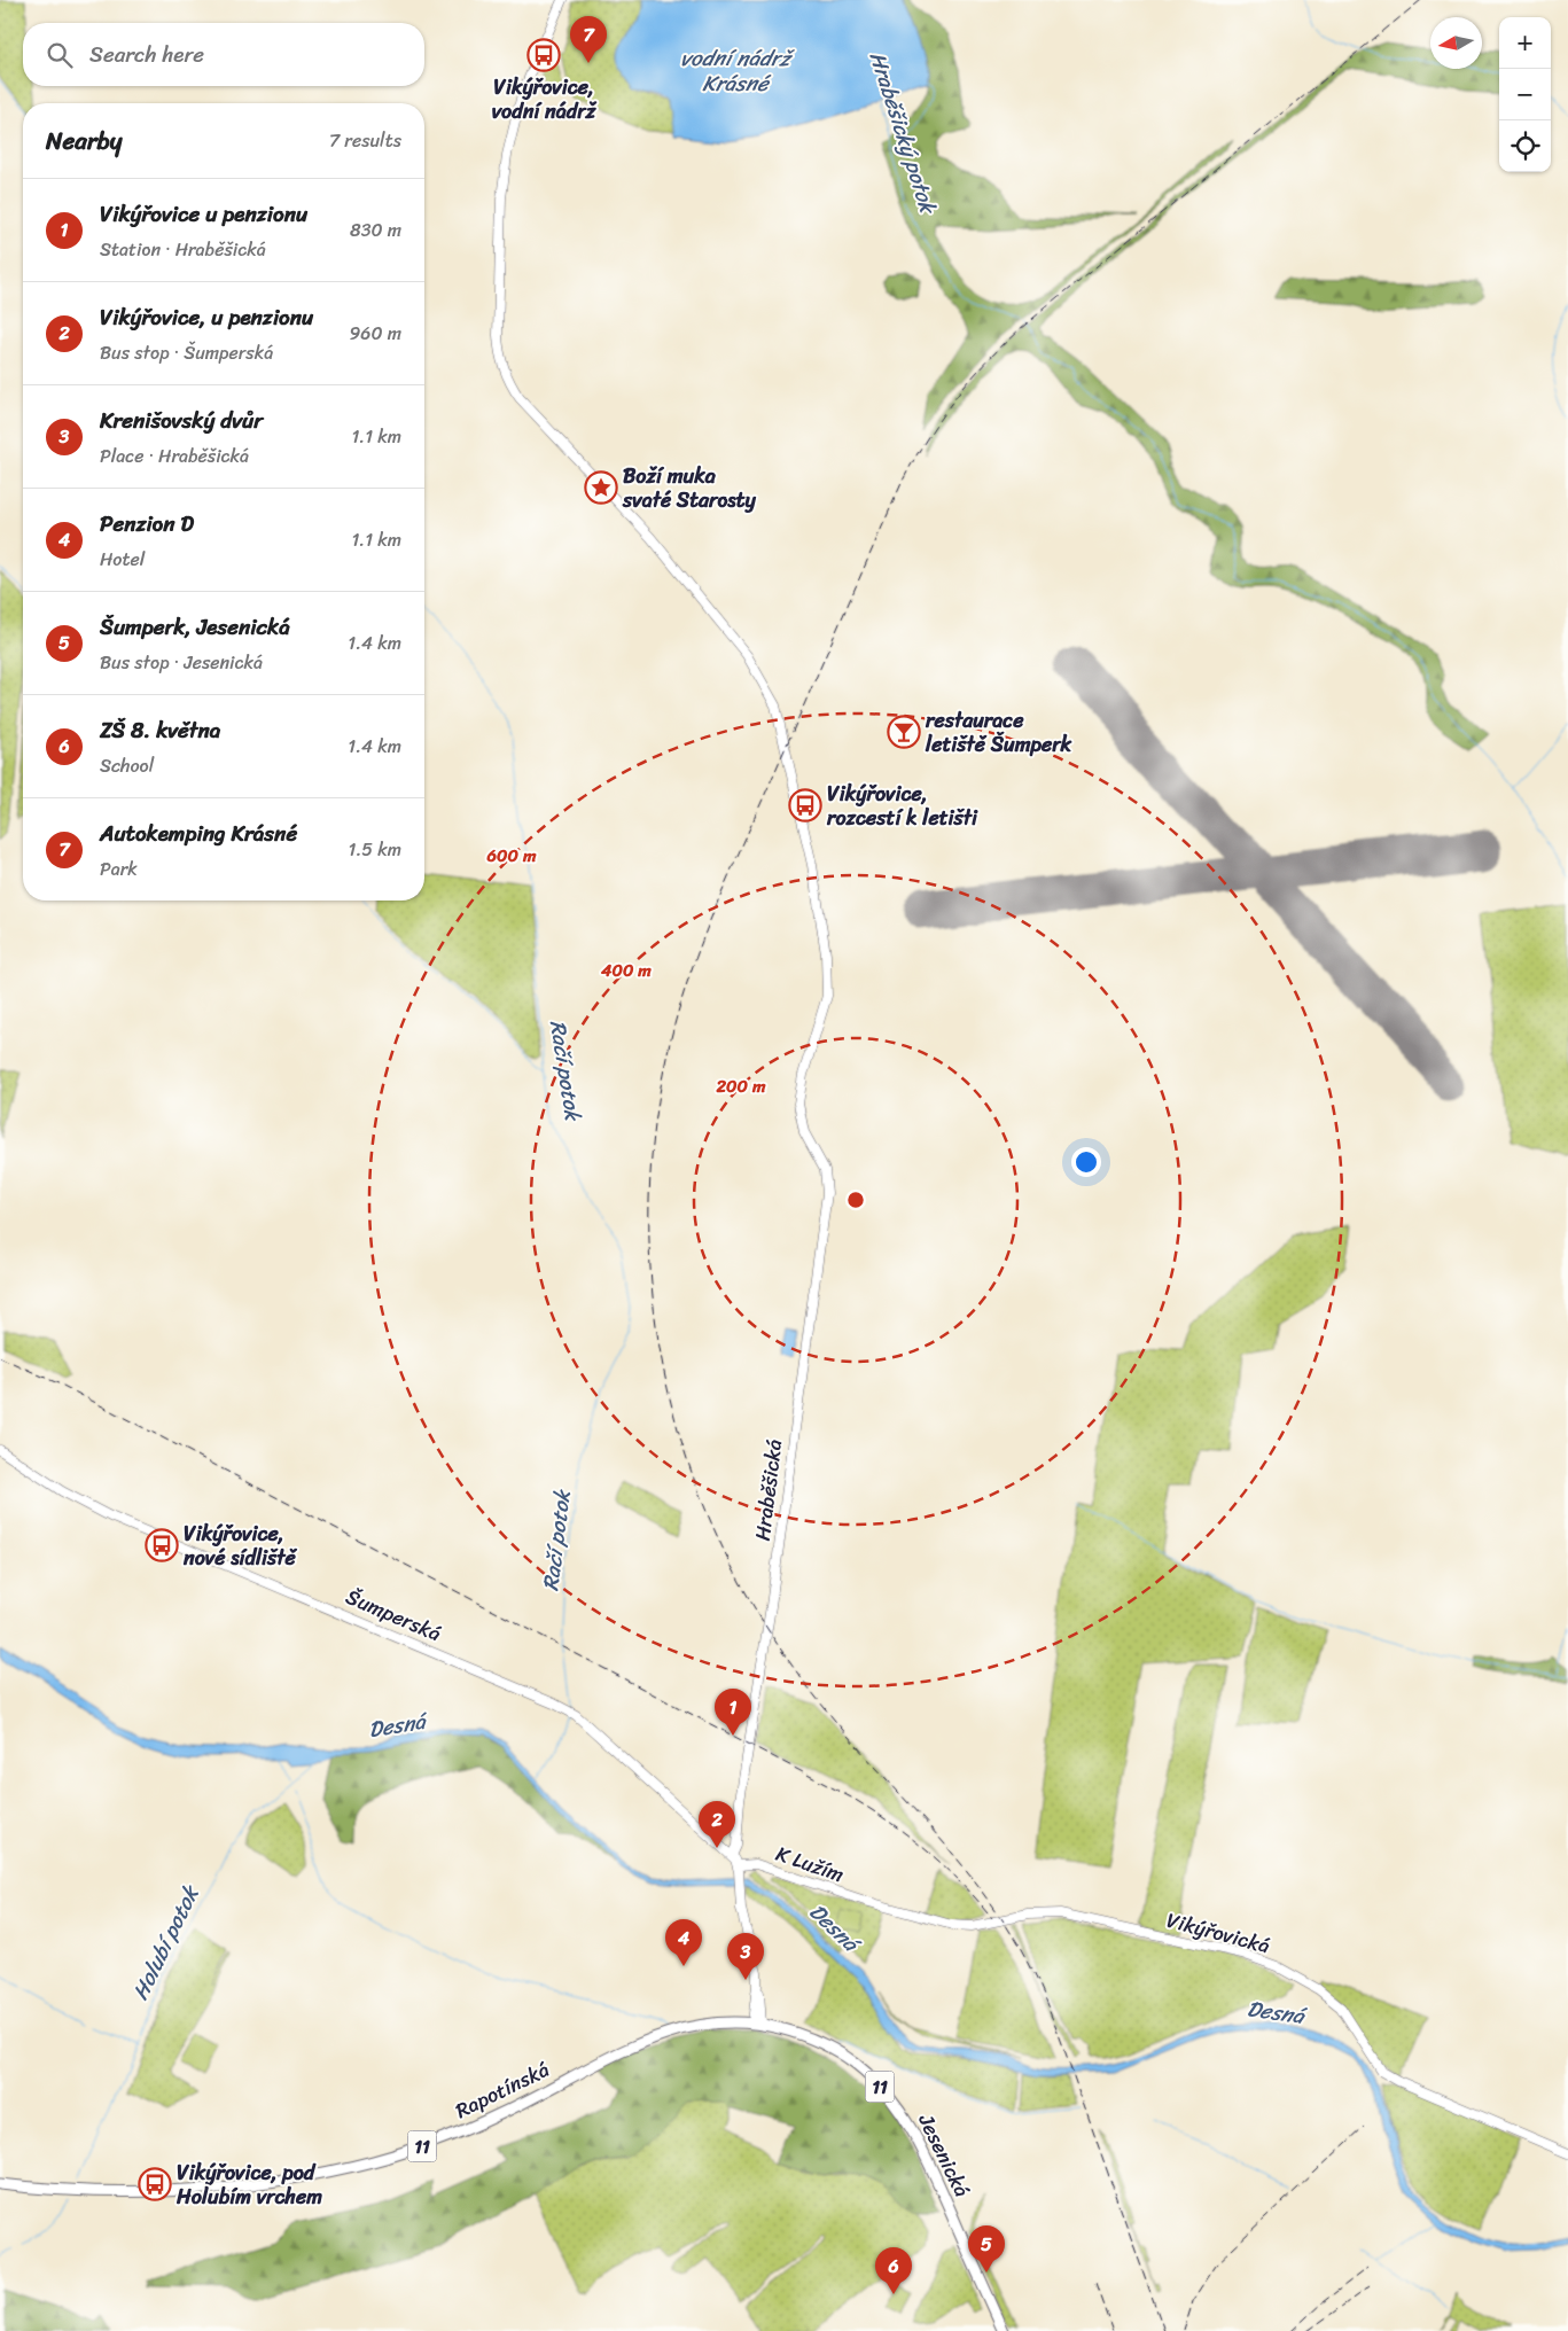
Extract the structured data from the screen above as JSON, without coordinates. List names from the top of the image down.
{
  "streets": {
    "main road": ["11", "Rapotínská", "Jesenická"],
    "street": [
      "Hraběšická",
      "Šumperská",
      "K Lužím",
      "Vikýřovická"
    ]
  },
  "crossings": [
    ["Hraběšická", "Šumperská"],
    ["Šumperská", "K Lužím"],
    ["K Lužím", "Vikýřovická"],
    ["Rapotínská", "Jesenická"]
  ],
  "water": [
    "vodní nádrž Krásné",
    "Hraběšický potok",
    "Račí potok",
    "Desná",
    "Holubí potok"
  ],
  "places": {
    "bus stop": [
      "Vikýřovice, vodní nádrž",
      "Vikýřovice, rozcestí k letišti",
      "Vikýřovice, nové sídliště",
      "Vikýřovice, pod Holubím vrchem"
    ],
    "place": ["Boží muka svaté Starosty"],
    "bar": ["restaurace letiště Šumperk"]
  },
  "north": "left",
  "page": {
    "pins": [
      "7",
      "1",
      "2",
      "4",
      "3",
      "5",
      "6"
    ],
    "map_buttons": ["+", "−"],
    "search": "Search here",
    "heading": ["Nearby", "7 results"],
    "list": [
      {
        "mark": "1",
        "name": "Vikýřovice u penzionu",
        "note": "Station · Hraběšická",
        "value": "830 m"
      },
      {
        "mark": "2",
        "name": "Vikýřovice, u penzionu",
        "note": "Bus stop · Šumperská",
        "value": "960 m"
      },
      {
        "mark": "3",
        "name": "Krenišovský dvůr",
        "note": "Place · Hraběšická",
        "value": "1.1 km"
      },
      {
        "mark": "4",
        "name": "Penzion D",
        "note": "Hotel",
        "value": "1.1 km"
      },
      {
        "mark": "5",
        "name": "Šumperk, Jesenická",
        "note": "Bus stop · Jesenická",
        "value": "1.4 km"
      },
      {
        "mark": "6",
        "name": "ZŠ 8. května",
        "note": "School",
        "value": "1.4 km"
      },
      {
        "mark": "7",
        "name": "Autokemping Krásné",
        "note": "Park",
        "value": "1.5 km"
      }
    ]
  },
  "rings": ["600 m", "400 m", "200 m"]
}
